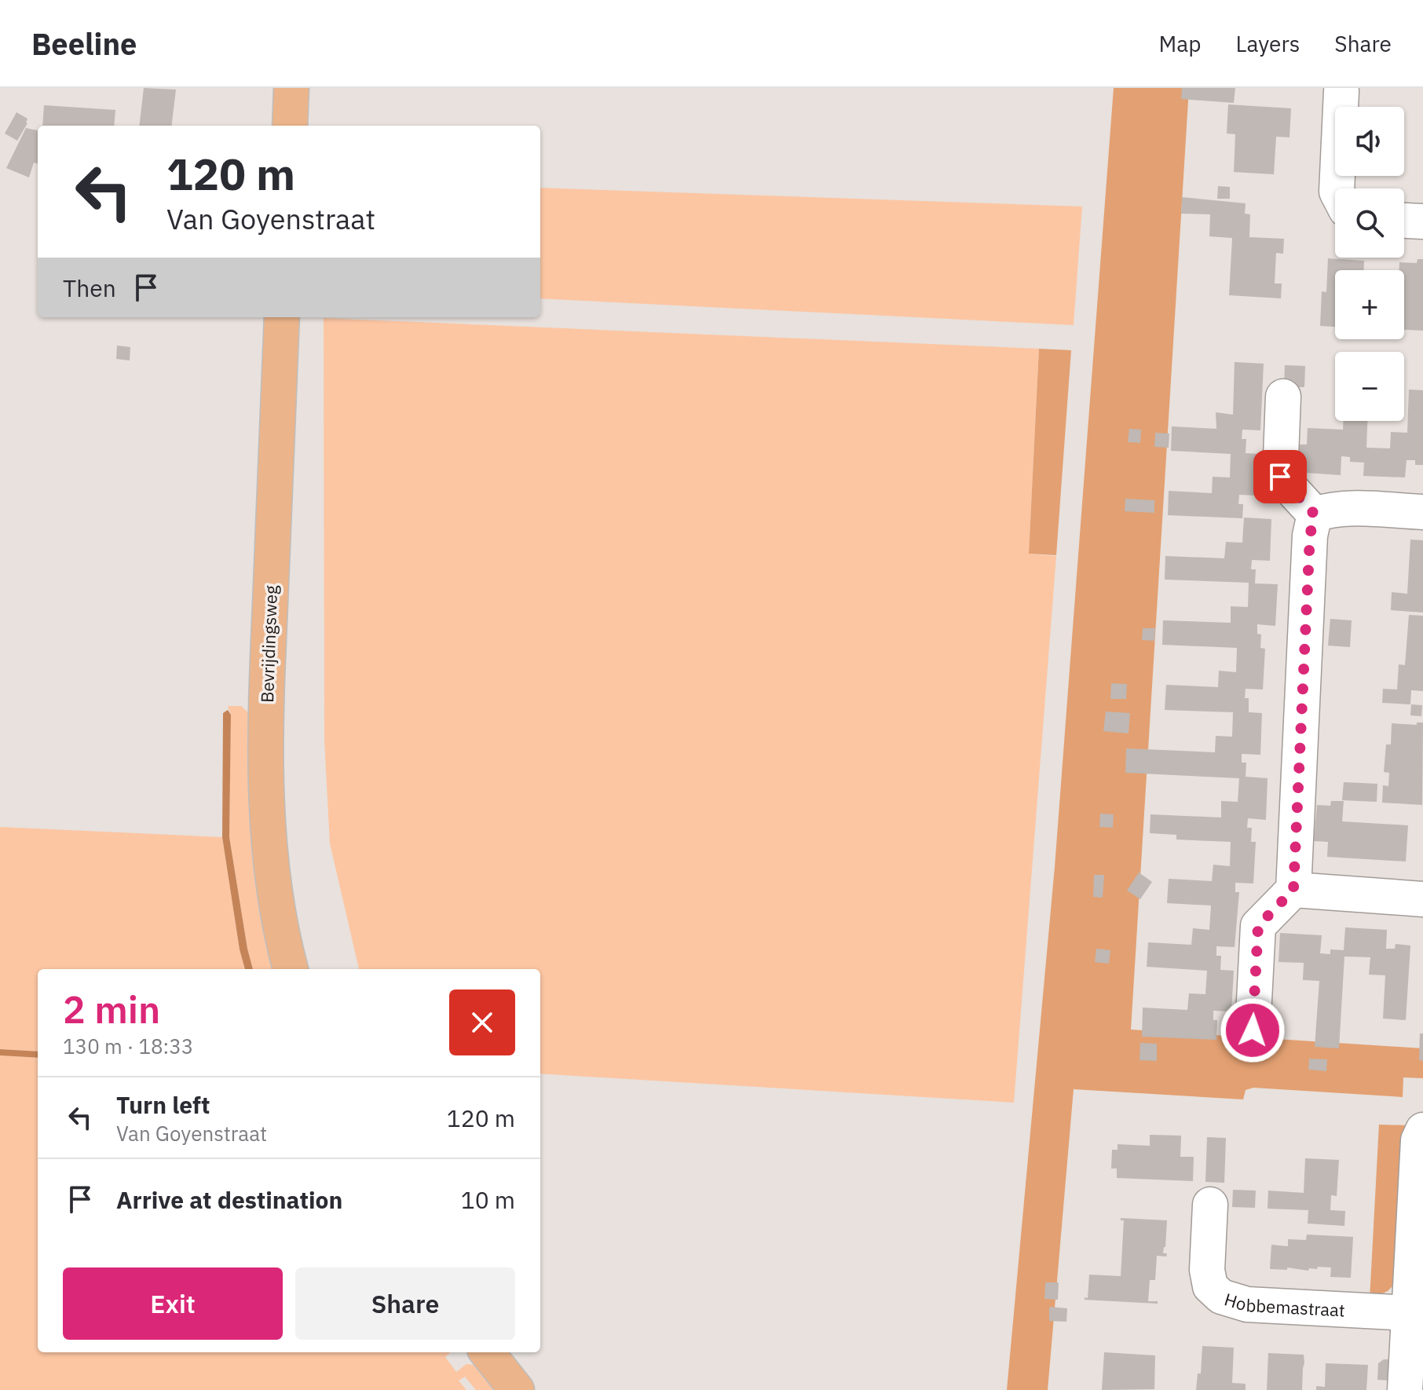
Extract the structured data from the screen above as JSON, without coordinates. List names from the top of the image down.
{
  "streets": {
    "main road": ["Bevrijdingsweg"],
    "street": ["Hobbemastraat"]
  },
  "page": {
    "header": "Beeline",
    "nav": ["Map", "Layers", "Share"],
    "map_buttons": ["+", "−"],
    "turn": ["120 m", "Van Goyenstraat"],
    "then": "Then",
    "heading": ["2 min", "130 m · 18:33"],
    "list": [
      {
        "name": "Turn left",
        "note": "Van Goyenstraat",
        "value": "120 m"
      },
      {
        "name": "Arrive at destination",
        "value": "10 m"
      }
    ],
    "buttons": ["Exit", "Share"]
  }
}
